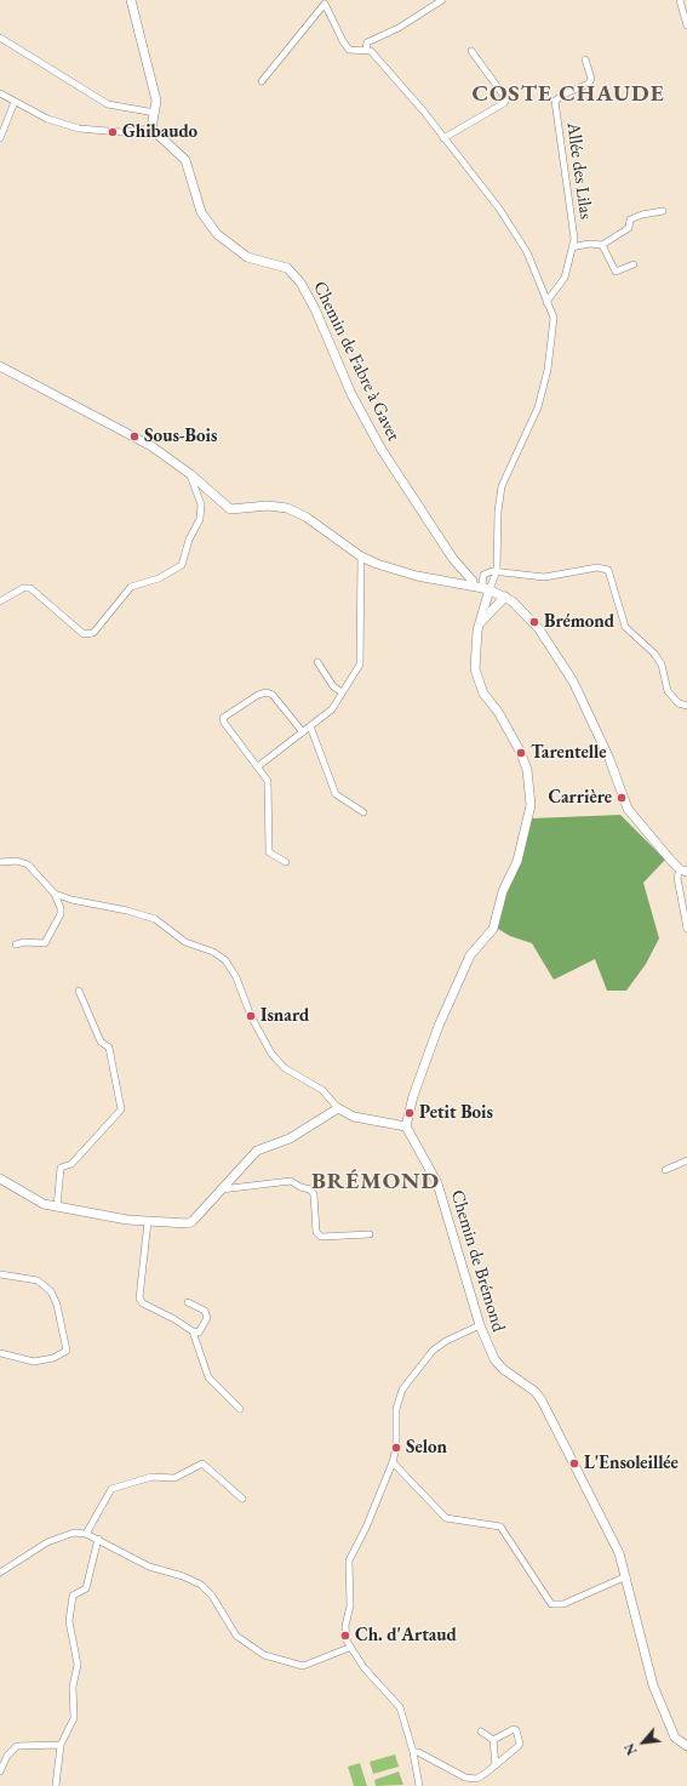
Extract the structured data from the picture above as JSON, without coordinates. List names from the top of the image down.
{
  "streets": {
    "street": ["Allée des Lilas", "Chemin de Fabre à Gavet", "Chemin de Brémond"]
  },
  "districts": ["COSTE CHAUDE", "BRÉMOND"],
  "places": [
    "Ghibaudo",
    "Sous-Bois",
    "Brémond",
    "Tarentelle",
    "Carrière",
    "Isnard",
    "Petit Bois",
    "Selon",
    "L'Ensoleillée",
    "Ch. d'Artaud"
  ],
  "north": "bottom left"
}
